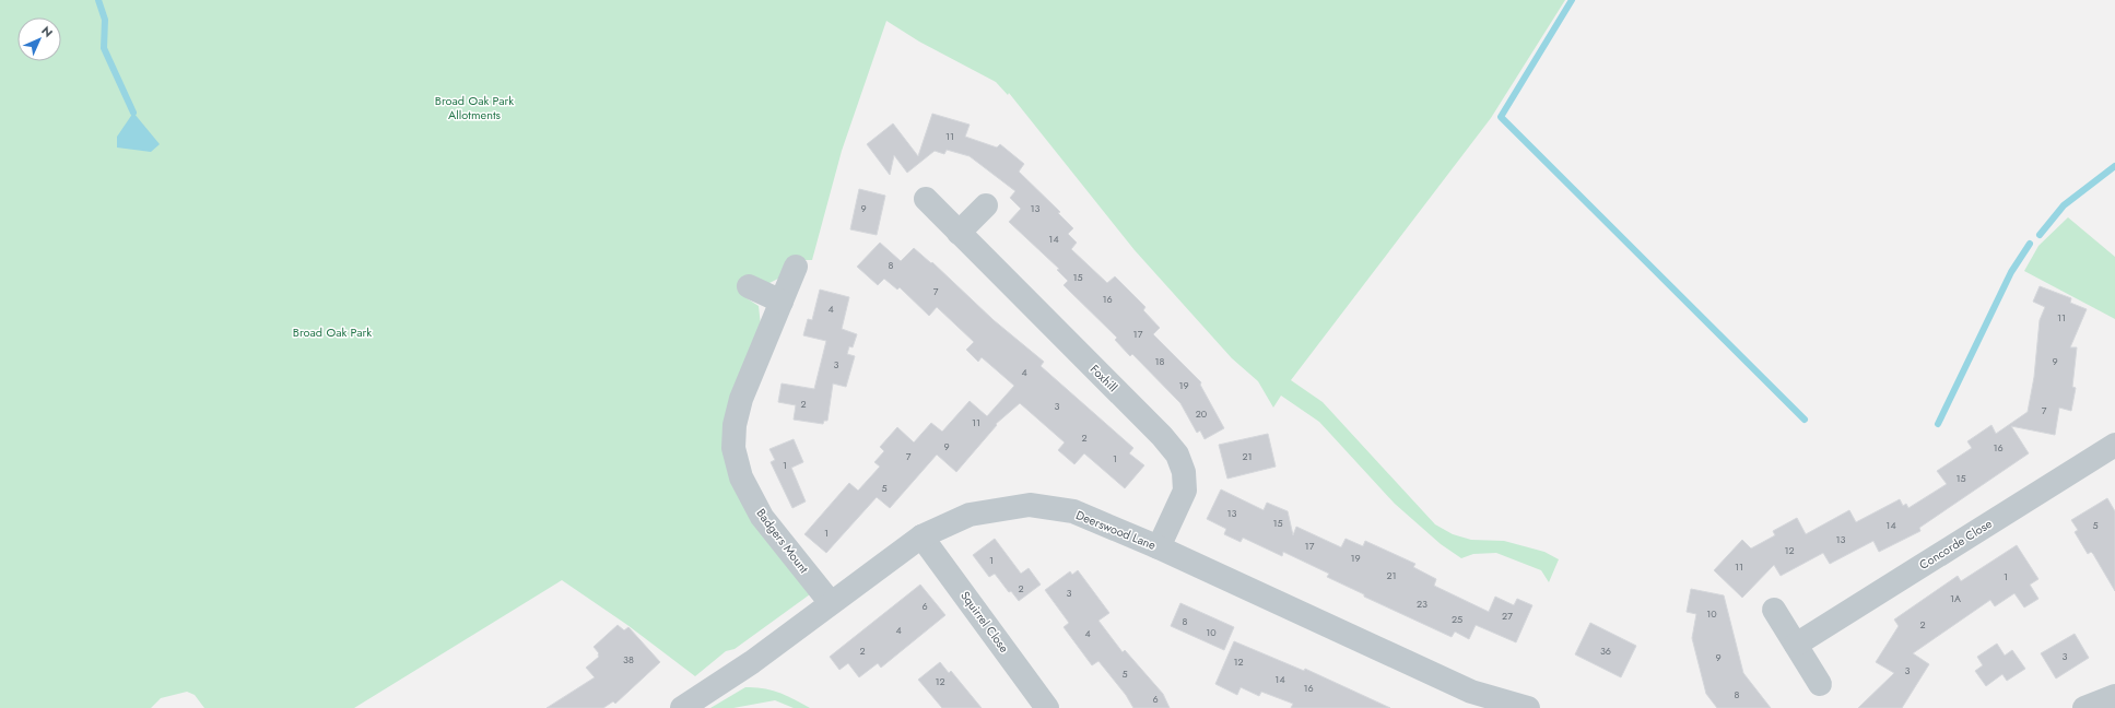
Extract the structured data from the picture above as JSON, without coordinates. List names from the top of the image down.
{
  "streets": {
    "street": [
      "Foxhill",
      "Deerswood Lane",
      "Badgers Mount",
      "Concorde Close",
      "Squirrel Close"
    ]
  },
  "crossings": [
    ["Foxhill", "Deerswood Lane"],
    ["Deerswood Lane", "Badgers Mount"],
    ["Deerswood Lane", "Squirrel Close"]
  ],
  "parks": ["Broad Oak Park Allotments", "Broad Oak Park"],
  "house_numbers": [
    "11",
    "9",
    "13",
    "14",
    "8",
    "15",
    "7",
    "16",
    "4",
    "11",
    "17",
    "18",
    "9",
    "3",
    "4",
    "19",
    "2",
    "3",
    "7",
    "20",
    "11",
    "2",
    "9",
    "16",
    "7",
    "21",
    "1",
    "1",
    "15",
    "5",
    "13",
    "15",
    "14",
    "5",
    "1",
    "13",
    "17",
    "12",
    "19",
    "1",
    "11",
    "21",
    "1",
    "2",
    "3",
    "1A",
    "23",
    "6",
    "10",
    "27",
    "25",
    "8",
    "2",
    "4",
    "10",
    "4",
    "2",
    "36",
    "3",
    "9",
    "38",
    "12",
    "3",
    "5",
    "14",
    "12",
    "16",
    "8",
    "6"
  ],
  "north": "top right"
}
